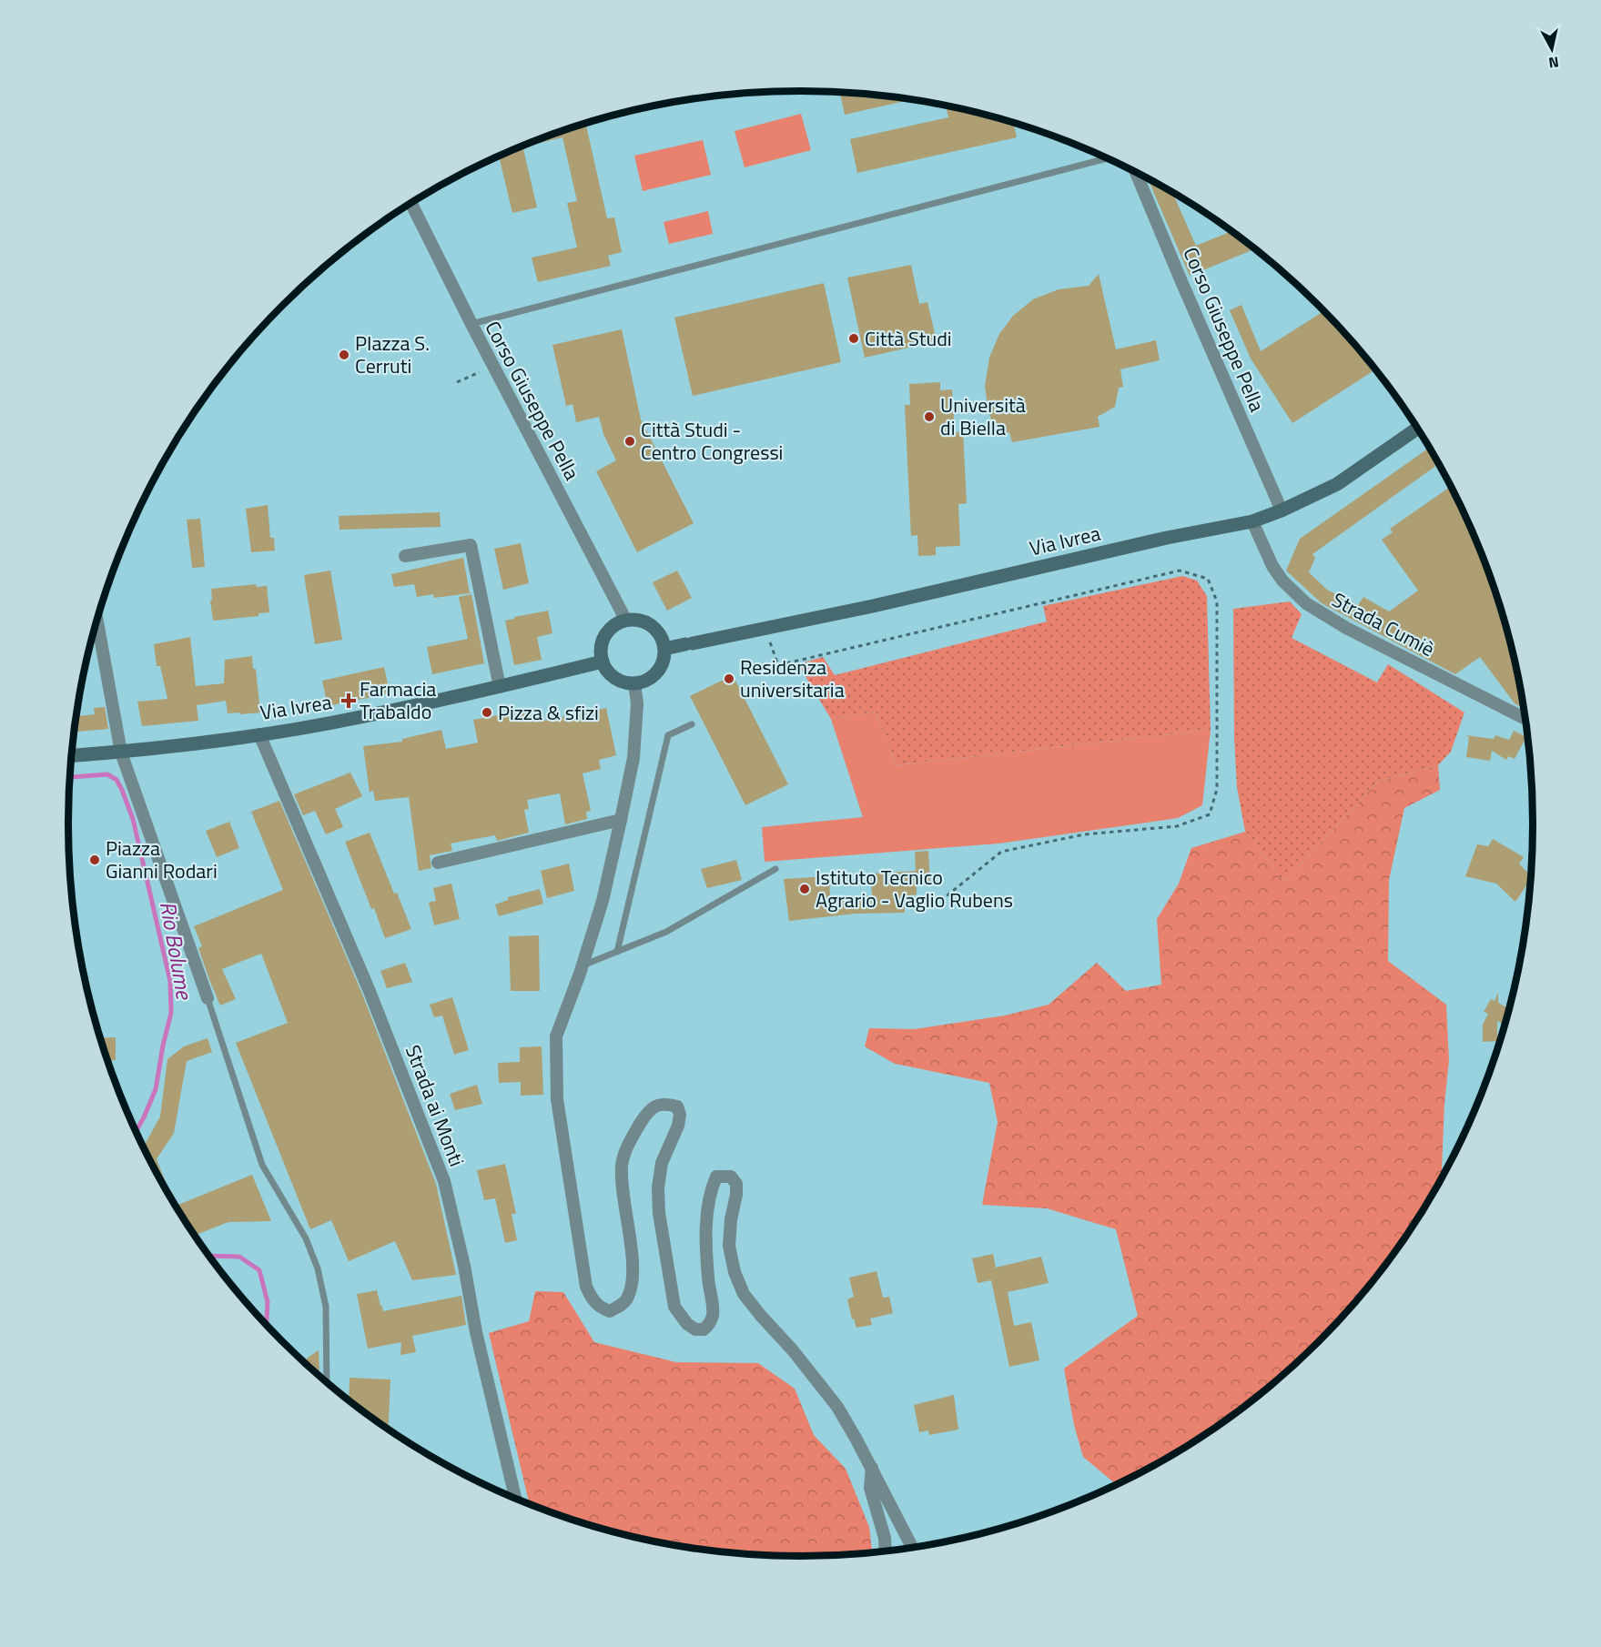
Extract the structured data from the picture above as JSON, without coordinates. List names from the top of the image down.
{
  "streets": {
    "main road": ["Via Ivrea"],
    "street": ["Corso Giuseppe Pella", "Strada Cumiè", "Strada ai Monti"]
  },
  "crossings": [
    ["Corso Giuseppe Pella", "Via Ivrea"],
    ["Via Ivrea", "Strada Cumiè"],
    ["Via Ivrea", "Strada ai Monti"]
  ],
  "water": ["Rio Bolume"],
  "places": {
    "other": [
      "Città Studi",
      "PIazza S. Cerruti",
      "Università di Biella",
      "Città Studi - Centro Congressi",
      "Residenza universitaria",
      "Pizza & sfizi",
      "Piazza Gianni Rodari",
      "Istituto Tecnico Agrario - Vaglio Rubens"
    ],
    "health": ["Farmacia Trabaldo"]
  },
  "north": "bottom"
}
